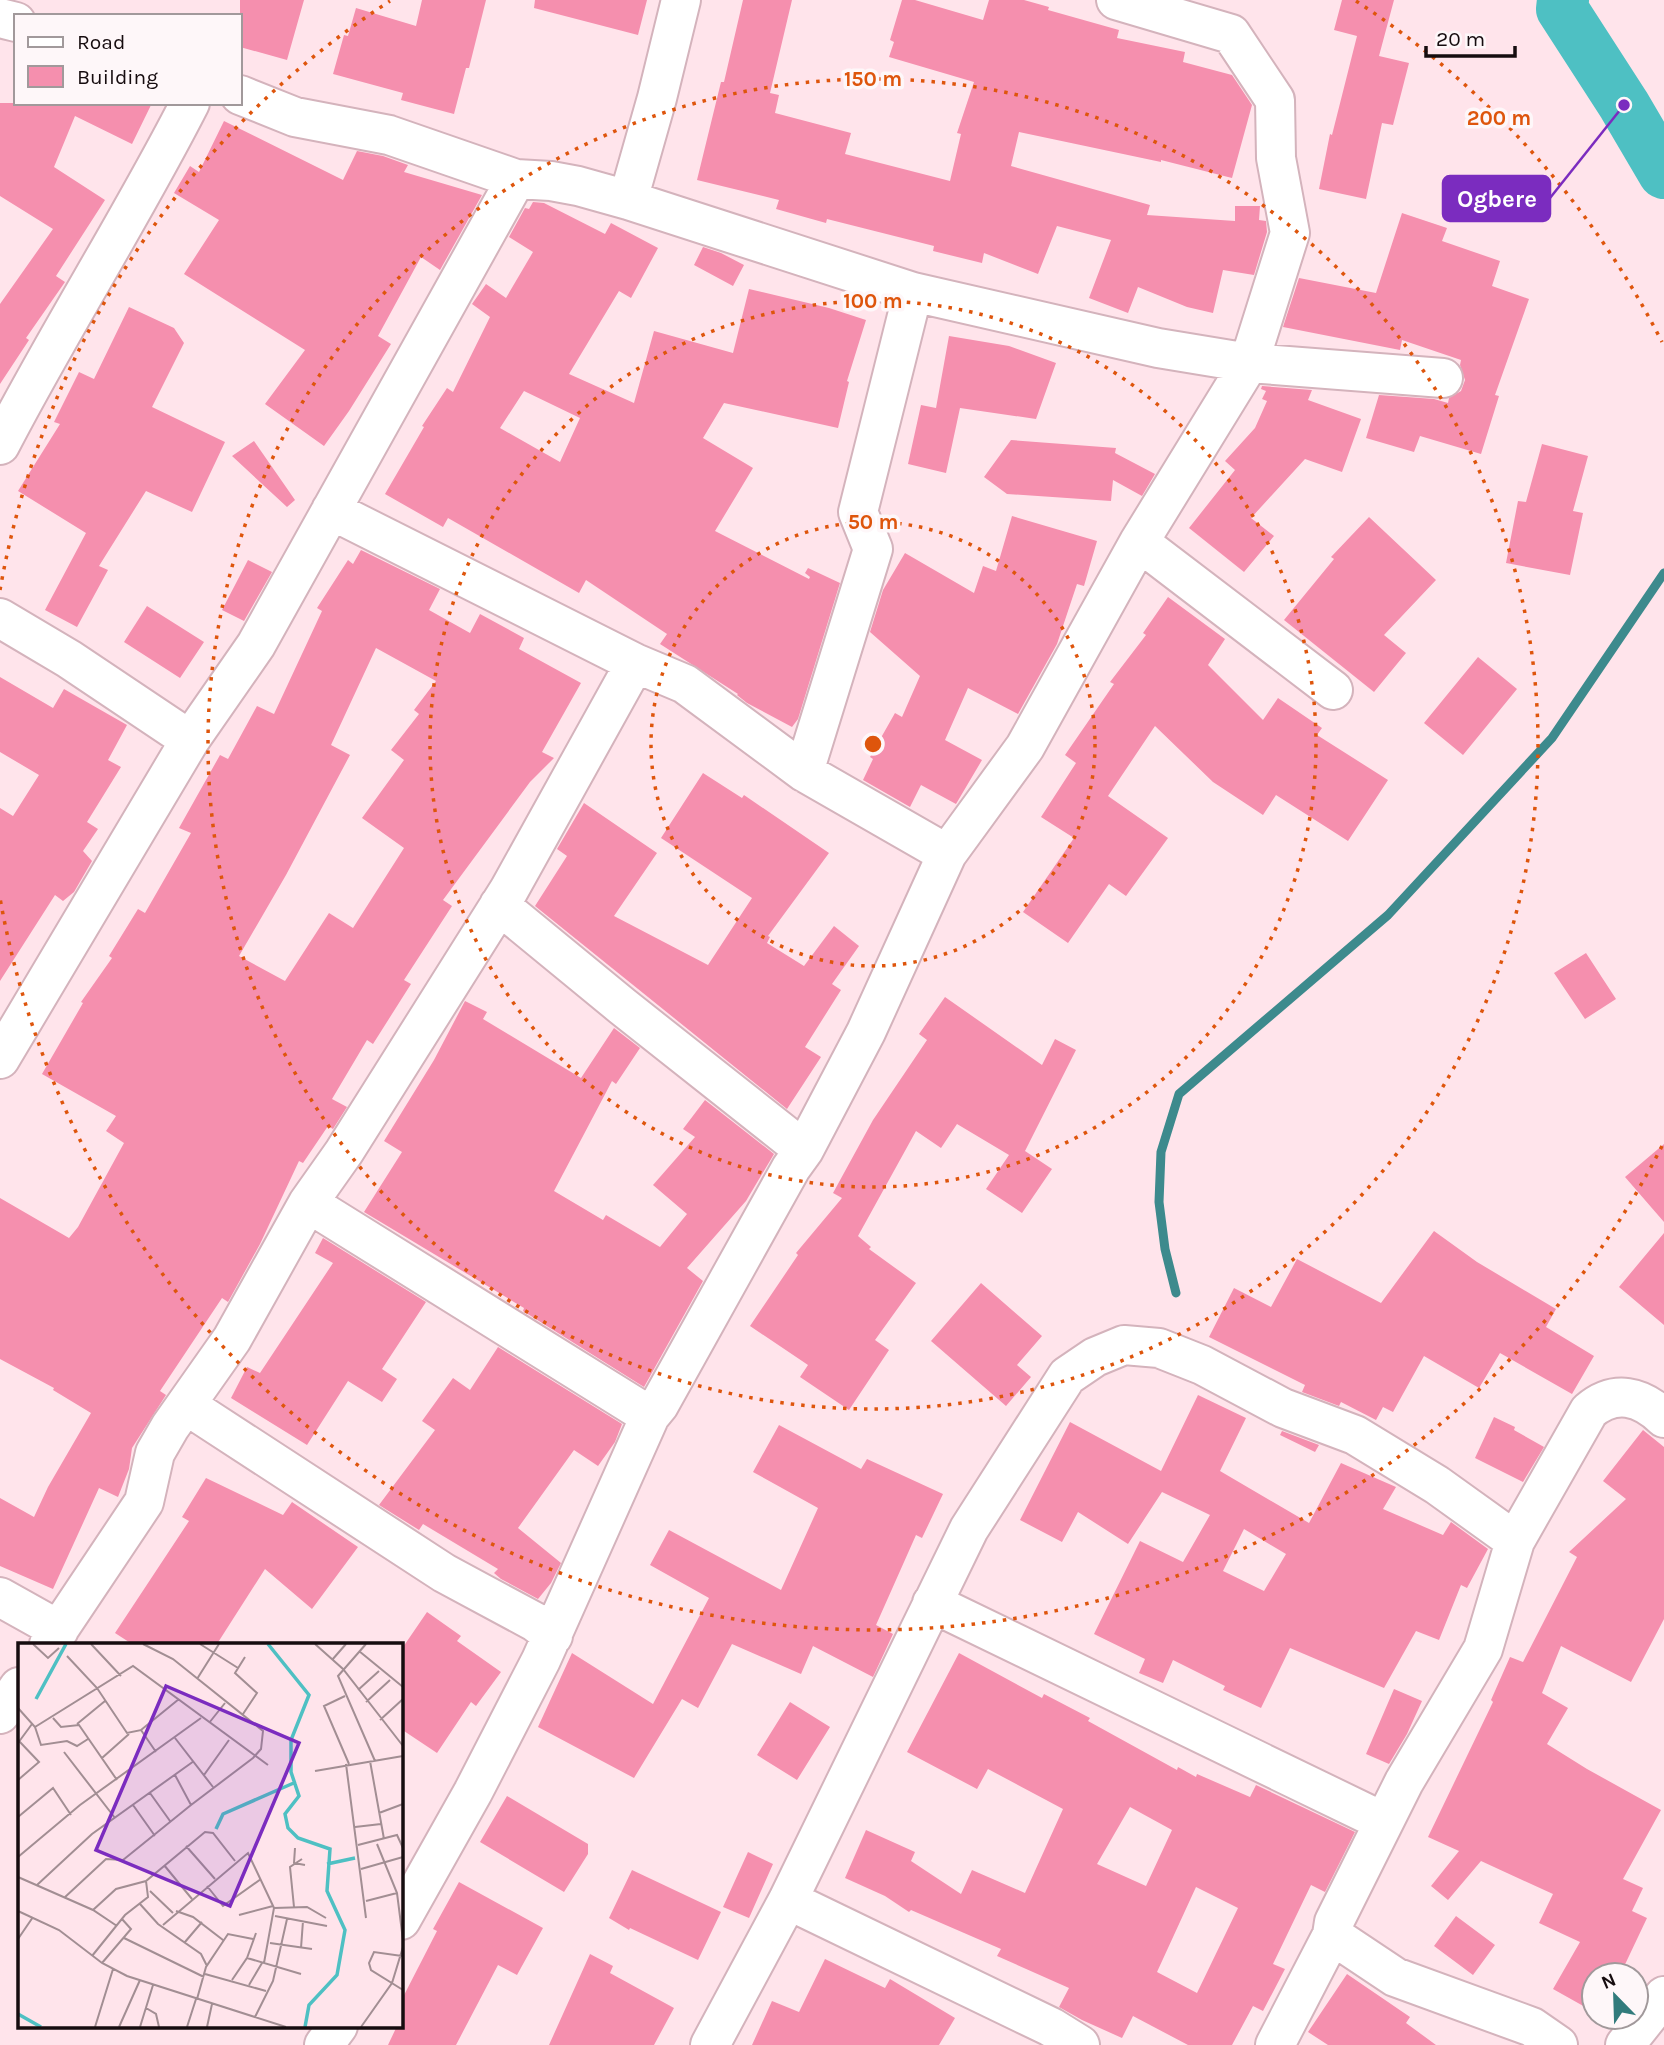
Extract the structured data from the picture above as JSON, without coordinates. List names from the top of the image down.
{
  "places": ["Ogbere"],
  "legend": ["Road", "Building"],
  "scale_bar": "20 m",
  "north": "top left",
  "rings": [
    "150 m",
    "200 m",
    "100 m",
    "50 m"
  ]
}
